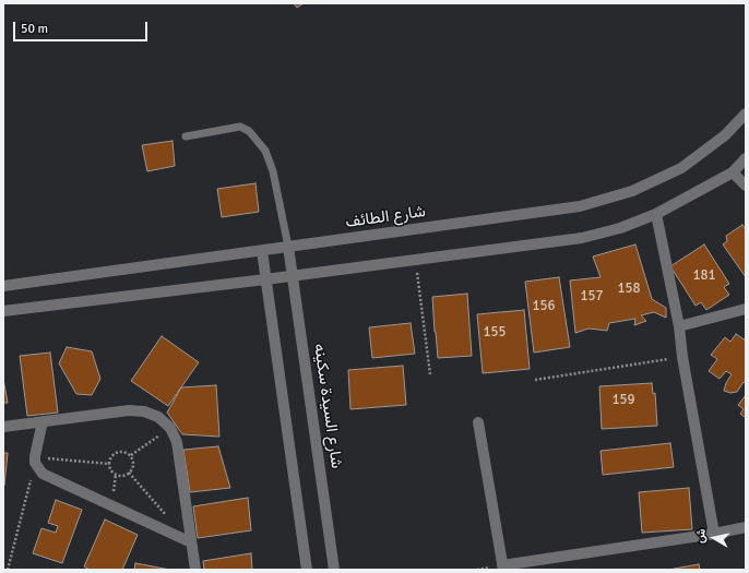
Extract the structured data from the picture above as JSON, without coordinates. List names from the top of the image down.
{
  "streets": {
    "street": ["شارع الطائف", "شارع السيدة سكينه"]
  },
  "crossings": [
    ["شارع الطائف", "شارع السيدة سكينه"]
  ],
  "house_numbers": [
    "181",
    "158",
    "157",
    "156",
    "155",
    "159"
  ],
  "scale_bar": "50 m",
  "north": "left"
}
